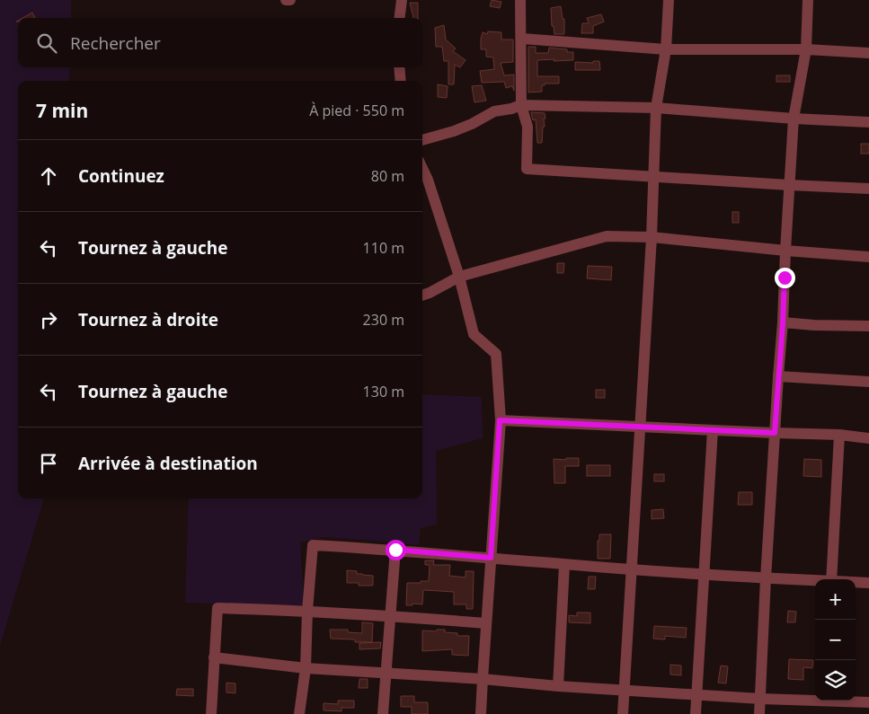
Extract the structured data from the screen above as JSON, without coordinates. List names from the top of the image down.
{
  "page": {
    "search": "Rechercher",
    "heading": ["7 min", "À pied · 550 m"],
    "list": [
      ["Continuez", "80 m"],
      ["Tournez à gauche", "110 m"],
      ["Tournez à droite", "230 m"],
      ["Tournez à gauche", "130 m"],
      "Arrivée à destination"
    ],
    "map_buttons": ["+", "−"]
  }
}
